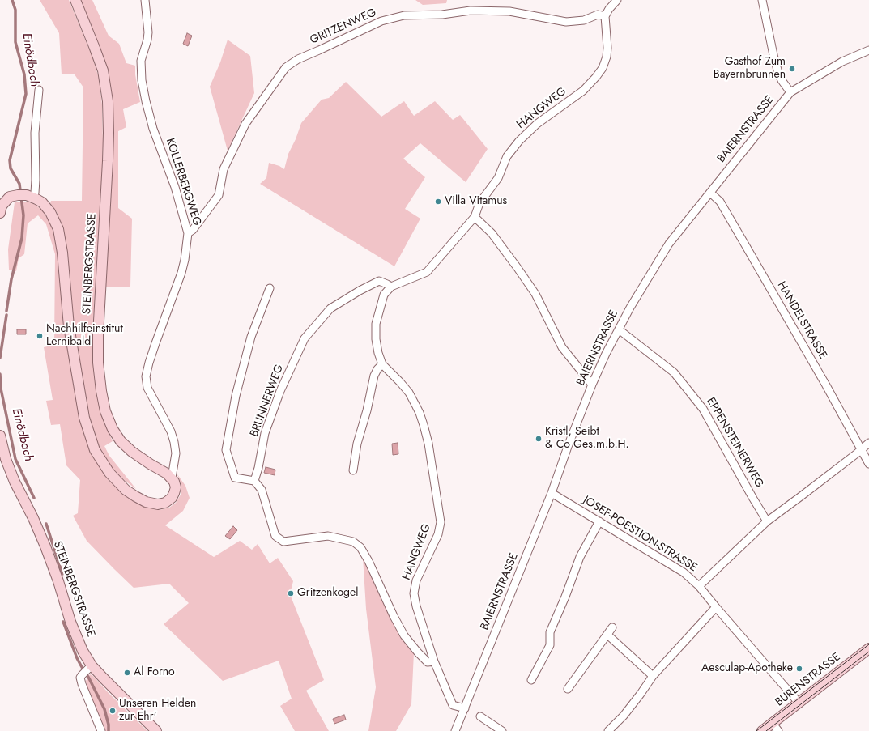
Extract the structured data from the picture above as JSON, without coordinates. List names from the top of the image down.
{
  "streets": {
    "main road": ["STEINBERGSTRASSE", "BURENSTRASSE"],
    "street": [
      "GRITZENWEG",
      "HANGWEG",
      "BAIERNSTRASSE",
      "KOLLERBERGWEG",
      "HANDELSTRASSE",
      "BRUNNERWEG",
      "EPPENSTEINERWEG",
      "JOSEF-POESTION-STRASSE"
    ]
  },
  "crossings": [
    ["GRITZENWEG", "HANGWEG"],
    ["GRITZENWEG", "KOLLERBERGWEG"],
    ["HANGWEG", "BAIERNSTRASSE"],
    ["HANGWEG", "BRUNNERWEG"],
    ["BAIERNSTRASSE", "HANDELSTRASSE"],
    ["BAIERNSTRASSE", "EPPENSTEINERWEG"],
    ["BAIERNSTRASSE", "JOSEF-POESTION-STRASSE"],
    ["KOLLERBERGWEG", "STEINBERGSTRASSE"],
    ["JOSEF-POESTION-STRASSE", "BURENSTRASSE"]
  ],
  "water": ["Einödbach"],
  "places": [
    "Gasthof Zum Bayernbrunnen",
    "Villa Vitamus",
    "Nachhilfeinstitut Lernibald",
    "Kristl, Seibt & Co Ges.m.b.H.",
    "Gritzenkogel",
    "Aesculap-Apotheke",
    "Al Forno",
    "Unseren Helden zur Ehr'"
  ]
}
